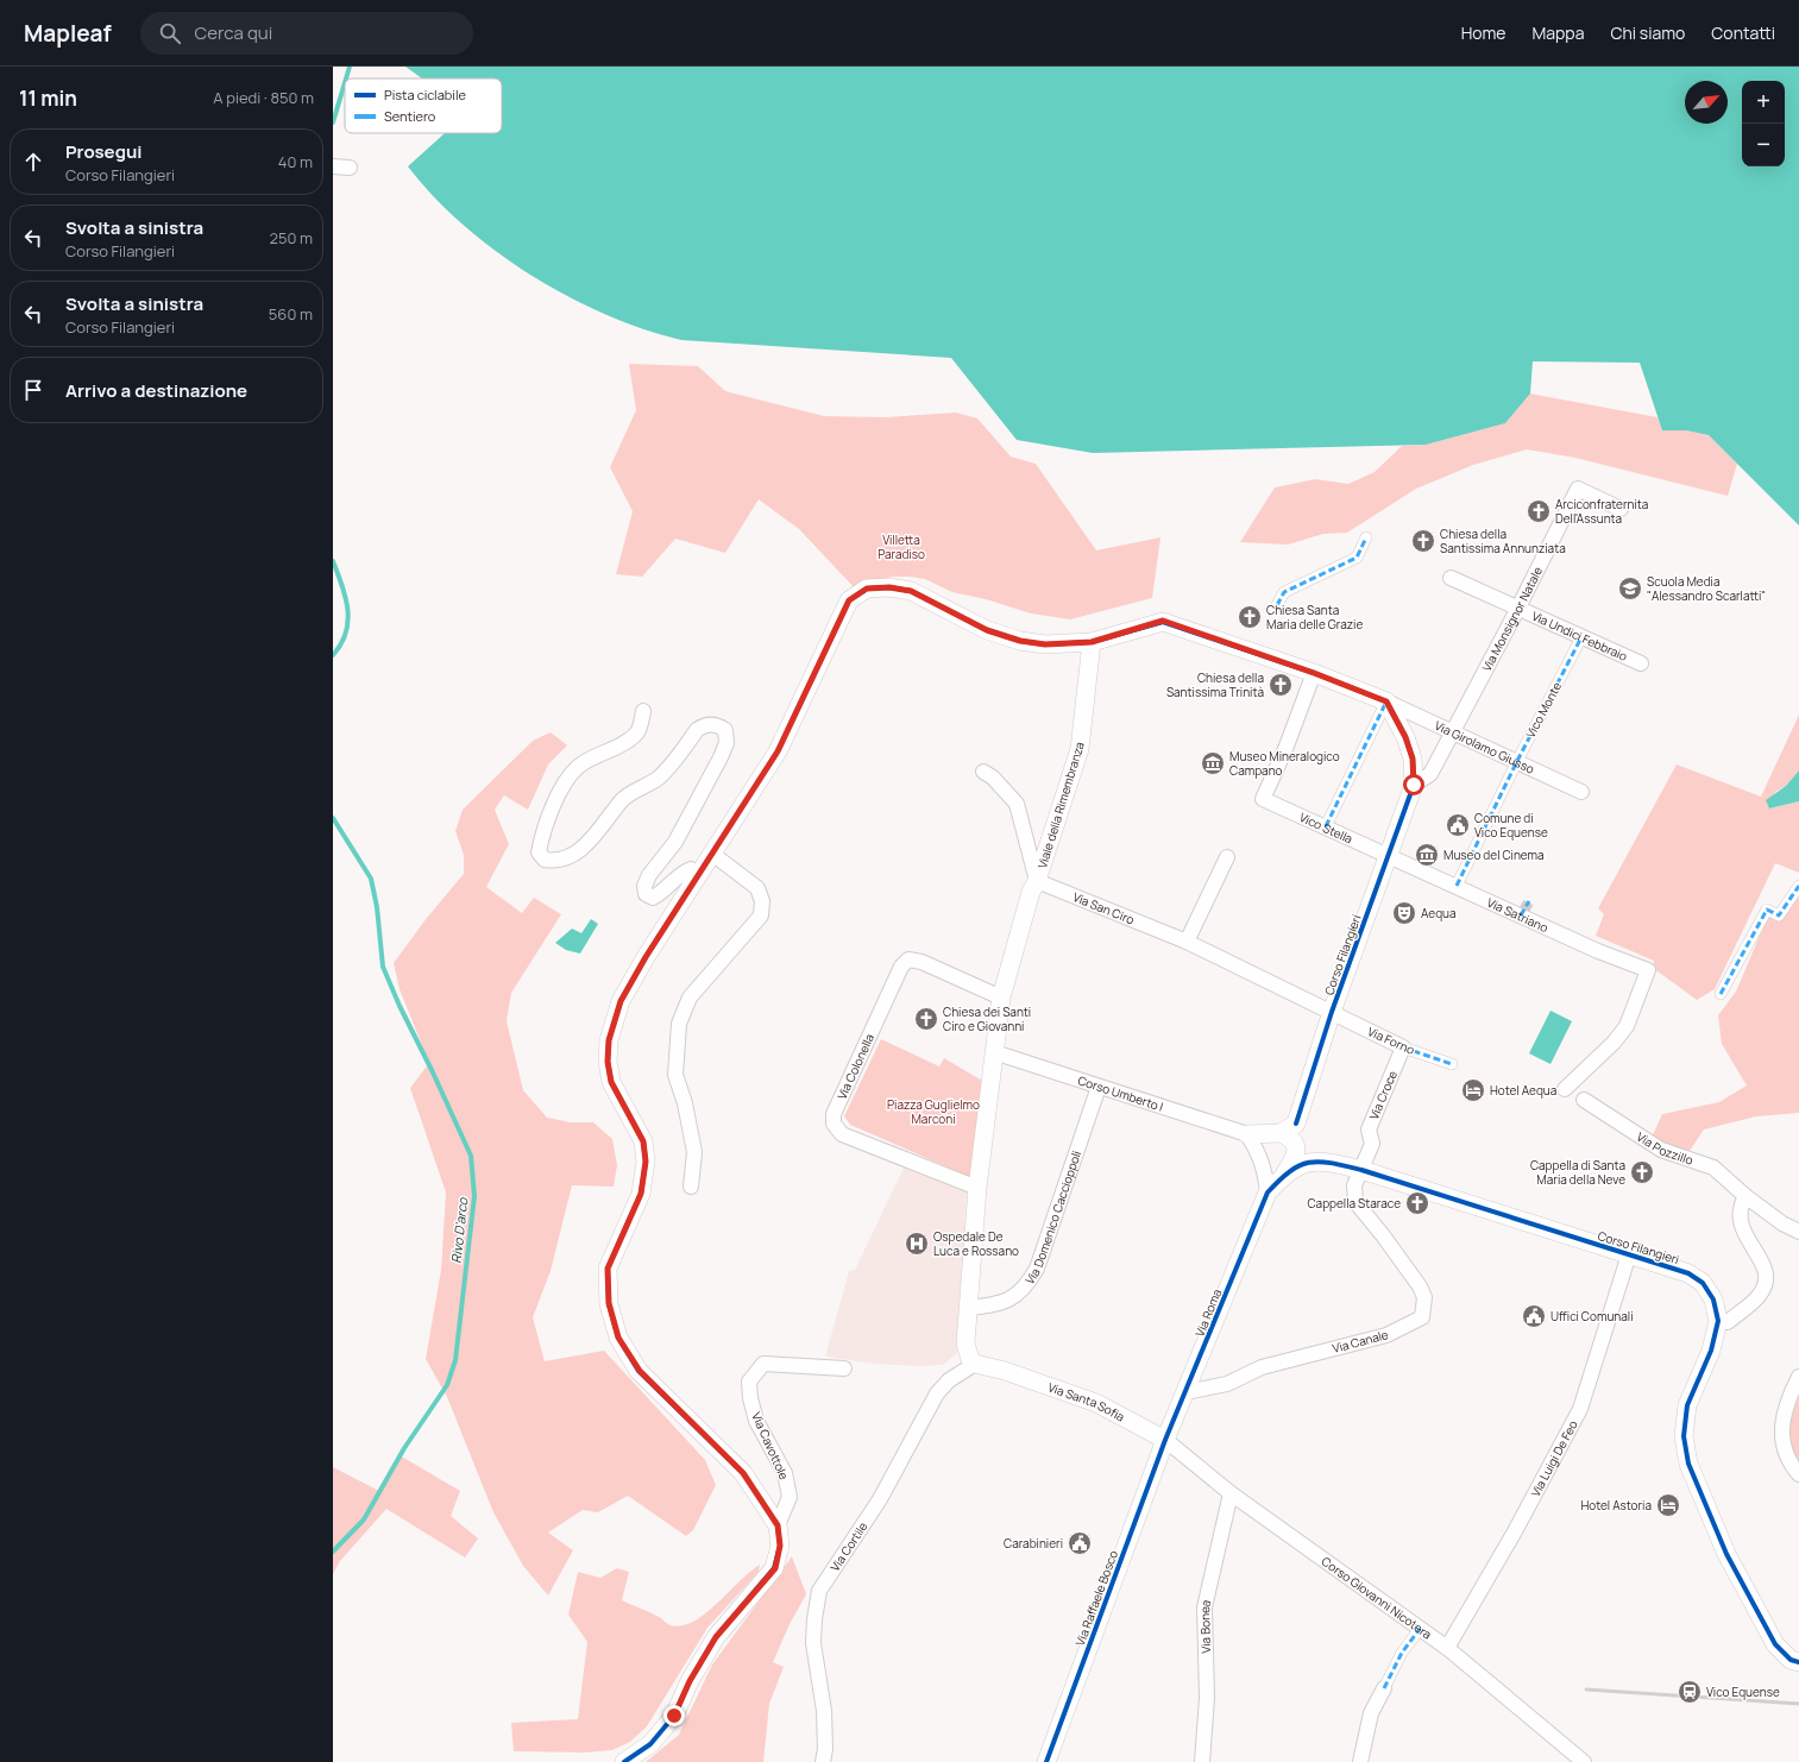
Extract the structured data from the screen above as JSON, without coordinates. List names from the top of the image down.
{
  "streets": {
    "street": [
      "Via Monsignor Natale",
      "Via Undici Febbraio",
      "Vico Monte",
      "Via Girolamo Giusso",
      "Viale della Rimembranza",
      "Vico Stella",
      "Via San Ciro",
      "Via Satriano",
      "Corso Filangieri",
      "Via Forno",
      "Via Colonella",
      "Corso Umberto I",
      "Via Croce",
      "Via Pozzillo",
      "Via Domenico Caccioppoli",
      "Via Roma",
      "Via Canale",
      "Via Santa Sofia",
      "Via Cavottole",
      "Via Luigi De Feo",
      "Via Cortile",
      "Via Raffaele Bosco",
      "Corso Giovanni Nicotera",
      "Via Bonea"
    ]
  },
  "crossings": [
    ["Via Monsignor Natale", "Via Undici Febbraio"],
    ["Via Monsignor Natale", "Via Girolamo Giusso"],
    ["Via Monsignor Natale", "Corso Filangieri"],
    ["Via Undici Febbraio", "Vico Monte"],
    ["Vico Monte", "Via Girolamo Giusso"],
    ["Vico Monte", "Via Satriano"],
    ["Via Girolamo Giusso", "Corso Filangieri"],
    ["Viale della Rimembranza", "Via San Ciro"],
    ["Vico Stella", "Via Satriano"],
    ["Vico Stella", "Corso Filangieri"],
    ["Via San Ciro", "Corso Filangieri"],
    ["Via San Ciro", "Via Forno"],
    ["Via Satriano", "Corso Filangieri"],
    ["Corso Filangieri", "Via Forno"],
    ["Corso Filangieri", "Via Croce"],
    ["Corso Filangieri", "Via Canale"],
    ["Corso Filangieri", "Via Luigi De Feo"],
    ["Via Forno", "Via Croce"],
    ["Corso Umberto I", "Via Domenico Caccioppoli"],
    ["Via Croce", "Via Canale"],
    ["Via Roma", "Via Canale"],
    ["Via Roma", "Via Santa Sofia"],
    ["Via Roma", "Via Raffaele Bosco"],
    ["Via Roma", "Corso Giovanni Nicotera"],
    ["Via Santa Sofia", "Via Cortile"],
    ["Via Santa Sofia", "Via Raffaele Bosco"],
    ["Via Santa Sofia", "Corso Giovanni Nicotera"],
    ["Via Luigi De Feo", "Corso Giovanni Nicotera"],
    ["Via Raffaele Bosco", "Corso Giovanni Nicotera"],
    ["Corso Giovanni Nicotera", "Via Bonea"]
  ],
  "water": ["Rivo D'arco"],
  "parks": ["Villetta Paradiso", "Piazza Guglielmo Marconi"],
  "places": {
    "church": [
      "Arciconfraternita Dell'Assunta",
      "Chiesa della Santissima Annunziata",
      "Chiesa Santa Maria delle Grazie",
      "Chiesa della Santissima Trinità",
      "Chiesa dei Santi Ciro e Giovanni",
      "Cappella di Santa Maria della Neve",
      "Cappella Starace"
    ],
    "school or university": ["Scuola Media \"Alessandro Scarlatti\""],
    "museum": ["Museo Mineralogico Campano", "Museo del Cinema"],
    "public building": ["Comune di Vico Equense", "Uffici Comunali", "Carabinieri"],
    "theatre": ["Aequa"],
    "hotel": ["Hotel Aequa", "Hotel Astoria"],
    "hospital": ["Ospedale De Luca e Rossano"],
    "station": ["Vico Equense"]
  },
  "legend": ["Pista ciclabile", "Sentiero"],
  "north": "top right",
  "page": {
    "header": "Mapleaf",
    "search": "Cerca qui",
    "nav": [
      "Home",
      "Mappa",
      "Chi siamo",
      "Contatti"
    ],
    "heading": ["11 min", "A piedi · 850 m"],
    "map_buttons": ["+", "−"],
    "list": [
      ["Prosegui", "Corso Filangieri", "40 m"],
      ["Svolta a sinistra", "Corso Filangieri", "250 m"],
      ["Svolta a sinistra", "Corso Filangieri", "560 m"],
      "Arrivo a destinazione"
    ]
  }
}
